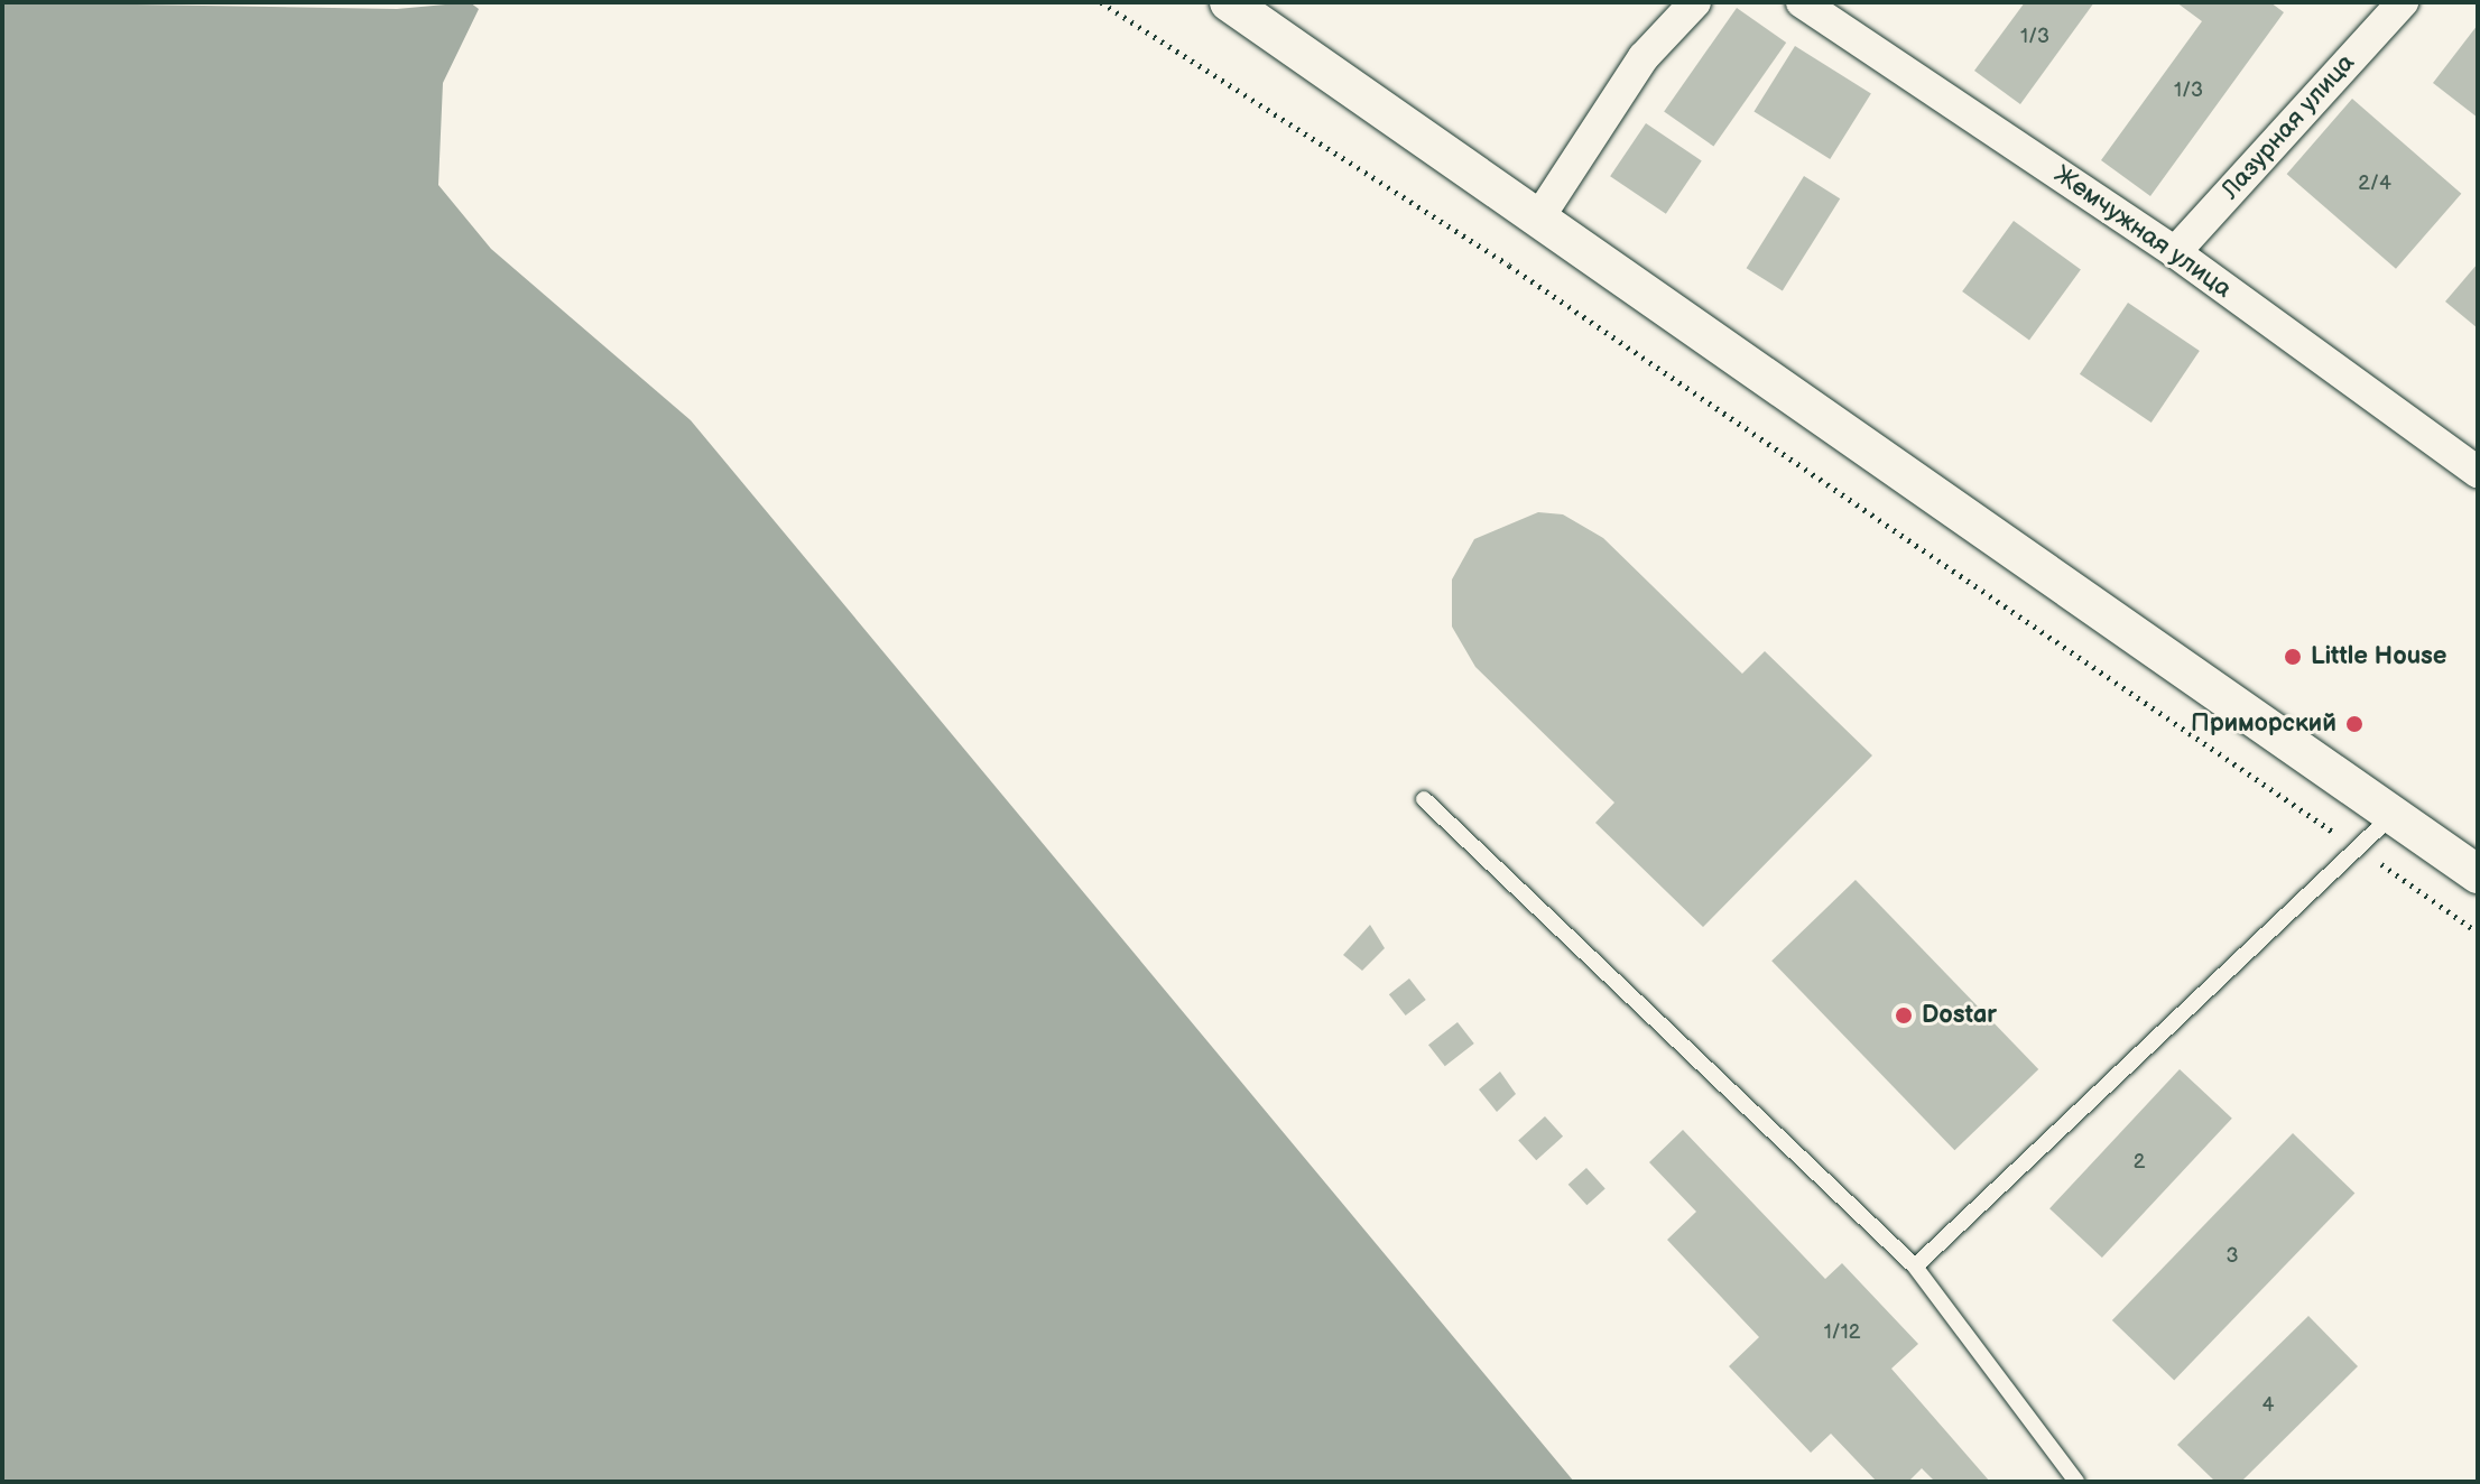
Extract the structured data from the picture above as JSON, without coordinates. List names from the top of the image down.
{
  "streets": {
    "street": ["Лазурная улица", "Жемчужная улица"]
  },
  "crossings": [
    ["Лазурная улица", "Жемчужная улица"]
  ],
  "places": ["Little House", "Приморский", "Dostar"],
  "house_numbers": [
    "1/3",
    "1/3",
    "2/4",
    "2",
    "3",
    "1/12",
    "4"
  ]
}
